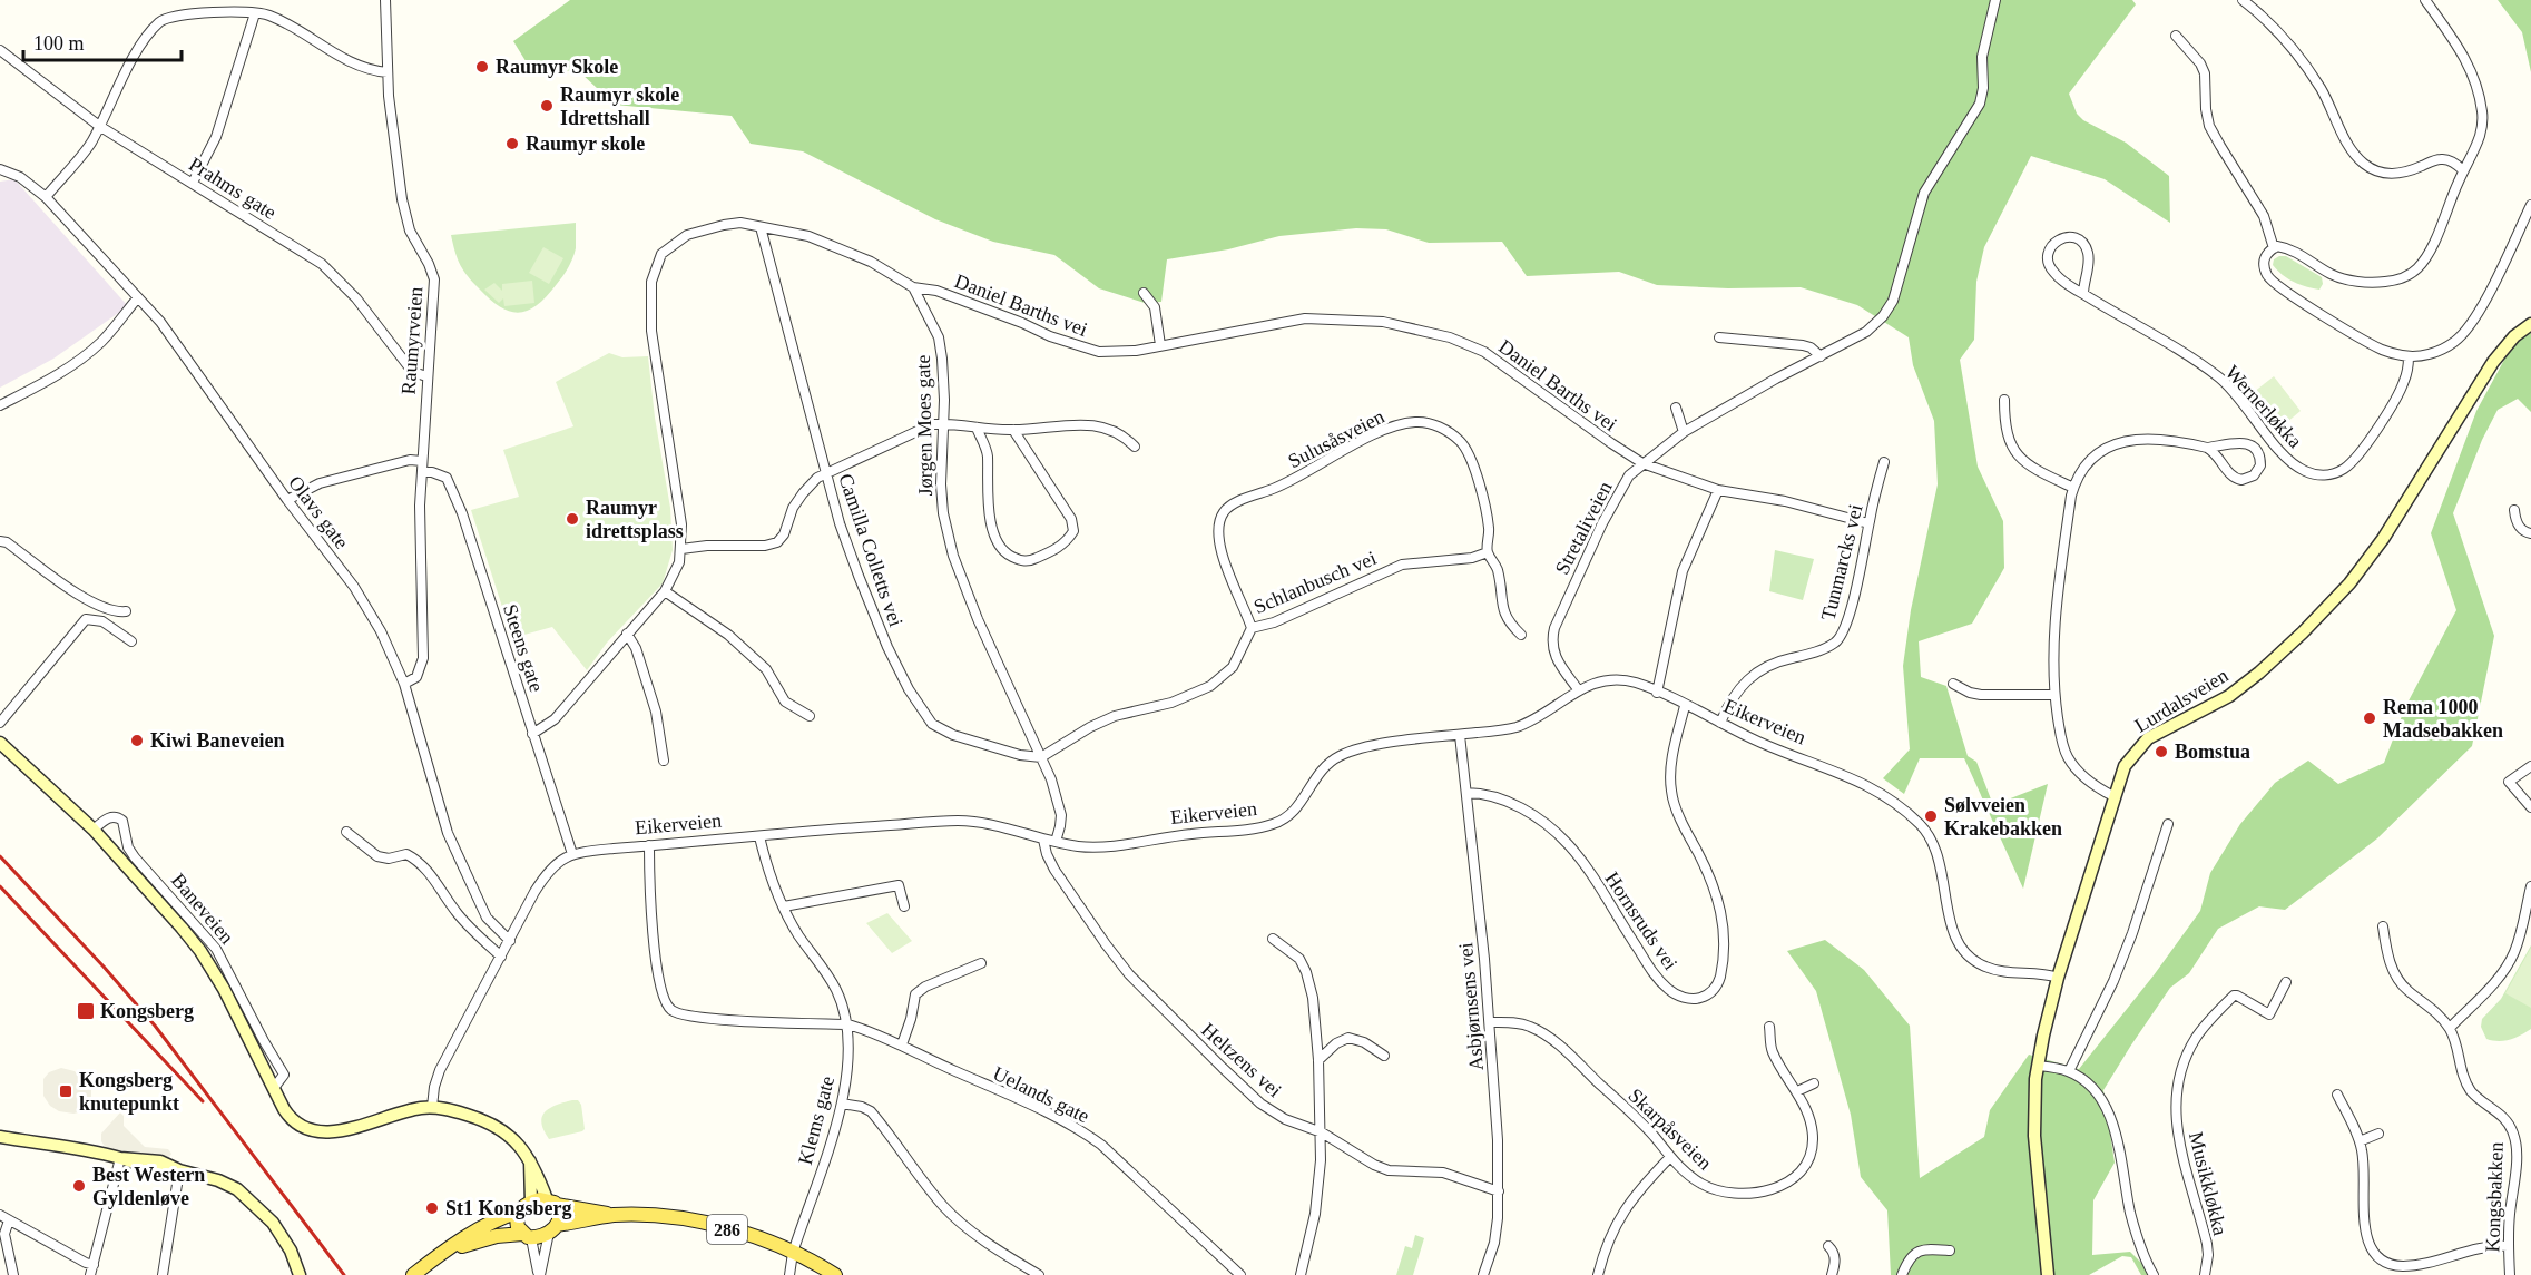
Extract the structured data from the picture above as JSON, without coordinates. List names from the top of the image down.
{
  "streets": {
    "main road": ["Lurdalsveien", "Baneveien", "286"],
    "street": [
      "Prahms gate",
      "Daniel Barths vei",
      "Raumyrveien",
      "Wernerløkka",
      "Jørgen Moes gate",
      "Sulusåsveien",
      "Olavs gate",
      "Stretaliveien",
      "Camilla Colletts vei",
      "Tunmarcks vei",
      "Schlanbusch vei",
      "Steens gate",
      "Eikerveien",
      "Hornsruds vei",
      "Asbjørnsens vei",
      "Heltzens vei",
      "Uelands gate",
      "Klems gate",
      "Skarpåsveien",
      "Musikkløkka",
      "Kongsbakken"
    ]
  },
  "crossings": [
    ["Prahms gate", "Raumyrveien"],
    ["Daniel Barths vei", "Jørgen Moes gate"],
    ["Daniel Barths vei", "Stretaliveien"],
    ["Daniel Barths vei", "Tunmarcks vei"],
    ["Raumyrveien", "Olavs gate"],
    ["Raumyrveien", "Steens gate"],
    ["Jørgen Moes gate", "Camilla Colletts vei"],
    ["Jørgen Moes gate", "Schlanbusch vei"],
    ["Jørgen Moes gate", "Eikerveien"],
    ["Sulusåsveien", "Schlanbusch vei"],
    ["Stretaliveien", "Eikerveien"],
    ["Camilla Colletts vei", "Schlanbusch vei"],
    ["Tunmarcks vei", "Eikerveien"],
    ["Steens gate", "Eikerveien"],
    ["Lurdalsveien", "Eikerveien"],
    ["Eikerveien", "Hornsruds vei"],
    ["Eikerveien", "Asbjørnsens vei"],
    ["Eikerveien", "Heltzens vei"],
    ["Eikerveien", "Uelands gate"],
    ["Eikerveien", "Klems gate"],
    ["Hornsruds vei", "Asbjørnsens vei"],
    ["Asbjørnsens vei", "Heltzens vei"],
    ["Asbjørnsens vei", "Skarpåsveien"],
    ["Uelands gate", "Klems gate"],
    ["Klems gate", "286"]
  ],
  "places": {
    "other": [
      "Raumyr Skole",
      "Raumyr skole Idrettshall",
      "Raumyr skole",
      "Raumyr idrettsplass",
      "Rema 1000 Madsebakken",
      "Kiwi Baneveien",
      "Bomstua",
      "Sølvveien Krakebakken",
      "Best Western Gyldenløve",
      "St1 Kongsberg"
    ],
    "transit": ["Kongsberg", "Kongsberg knutepunkt"]
  },
  "scale_bar": "100 m"
}
